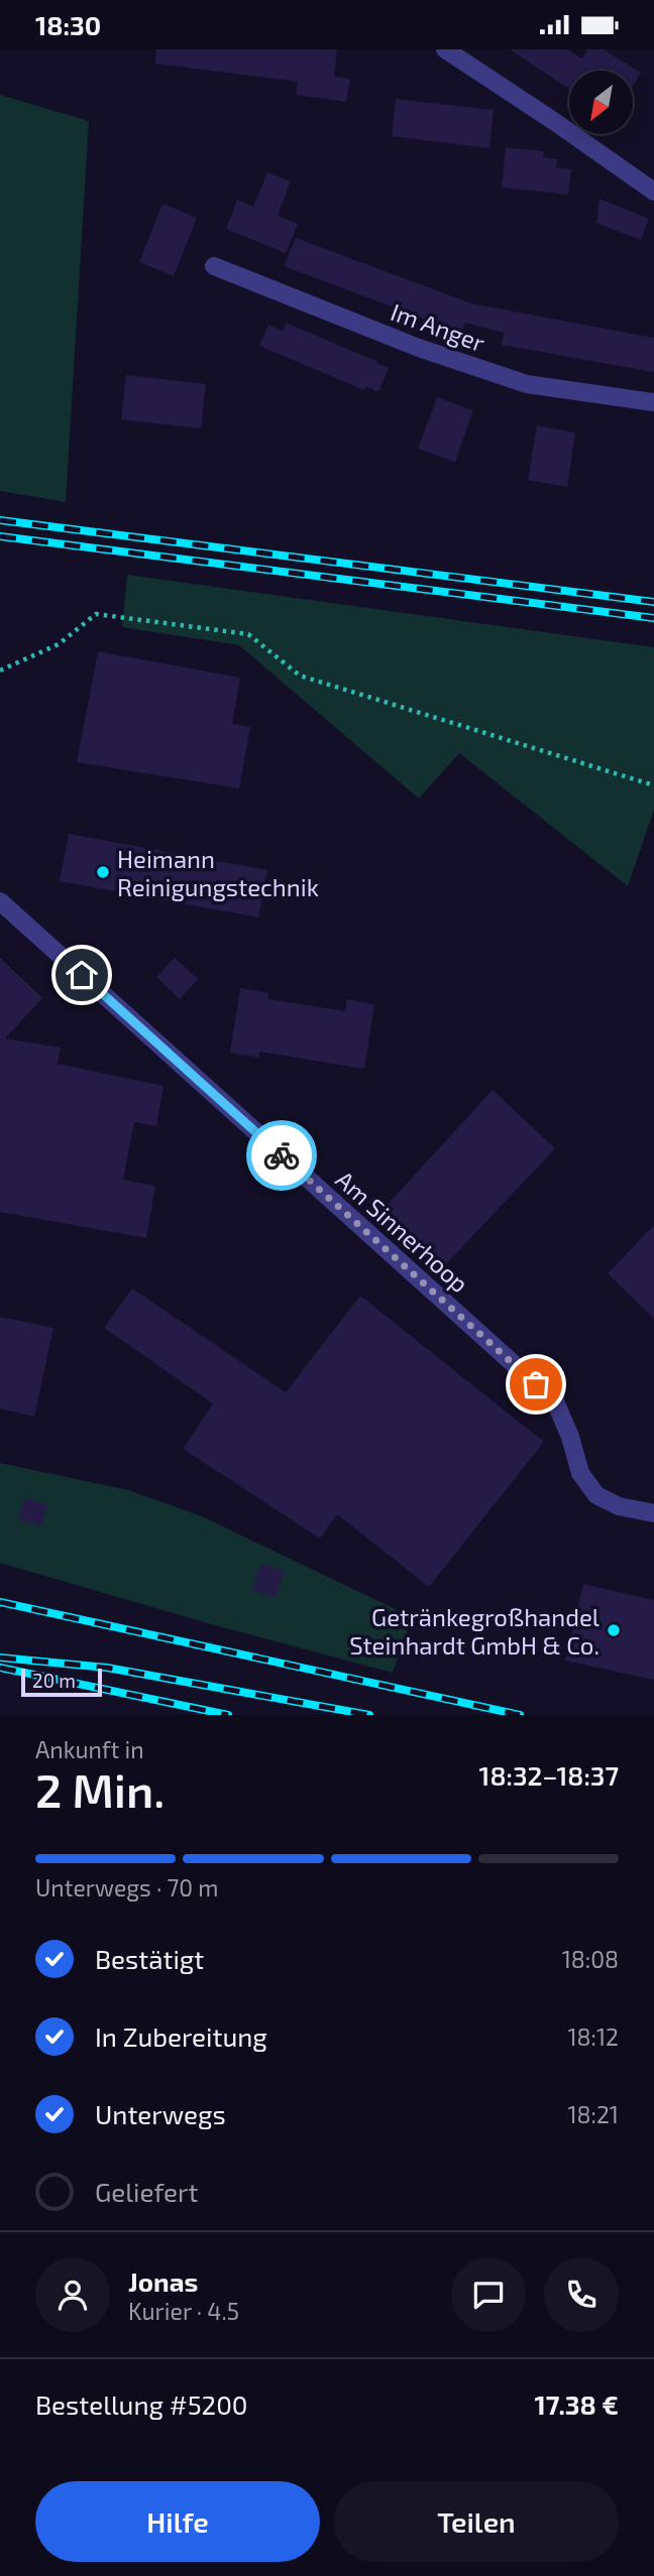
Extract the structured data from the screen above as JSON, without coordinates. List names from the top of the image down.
{
  "streets": {
    "street": ["Im Anger", "Am Sinnerhoop"]
  },
  "places": ["Heimann Reinigungstechnik", "Getränkegroßhandel Steinhardt GmbH & Co."],
  "scale_bar": "20 m",
  "north": "bottom left",
  "page": {
    "status": "18:30",
    "scale": "20 m",
    "heading": ["2 Min.", "Ankunft in", "18:32–18:37"],
    "panel": [
      "Jonas",
      "Kurier · 4.5",
      "Bestellung #5200",
      "17.38 €"
    ],
    "bar": "Unterwegs · 70 m",
    "list": [
      ["Bestätigt", "18:08"],
      ["In Zubereitung", "18:12"],
      ["Unterwegs", "18:21"],
      "Geliefert"
    ],
    "buttons": ["Hilfe", "Teilen"]
  }
}
